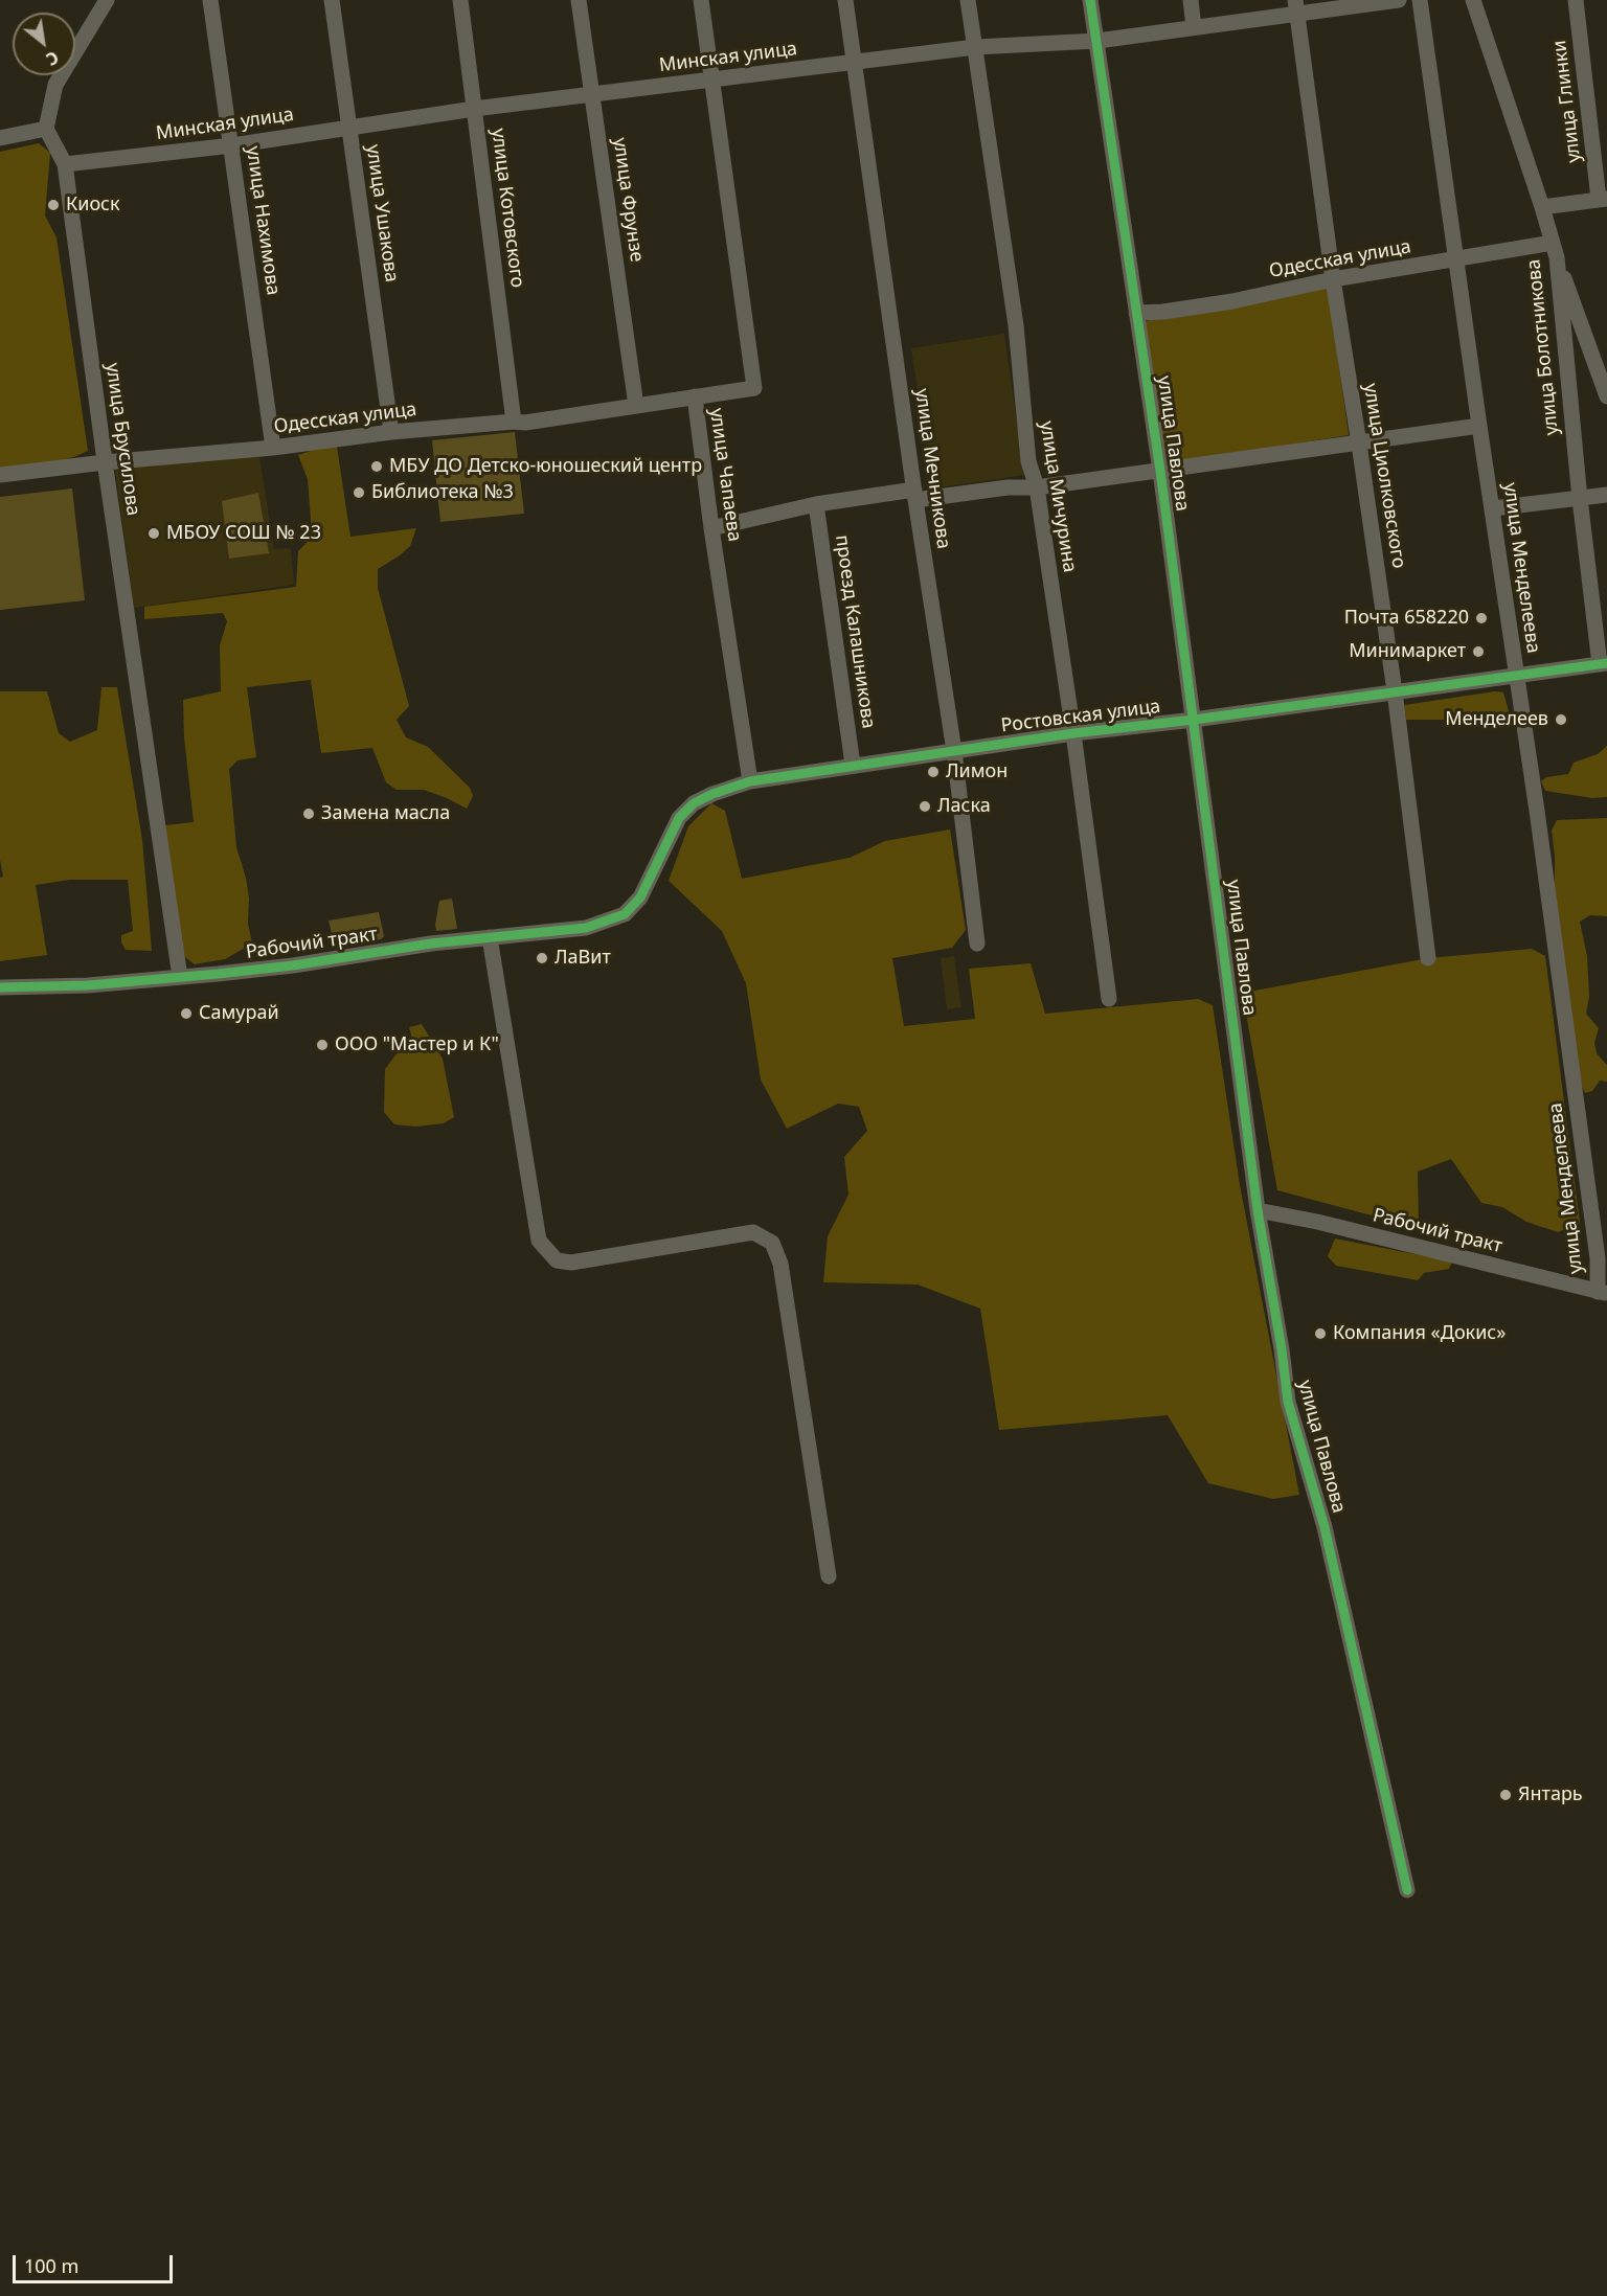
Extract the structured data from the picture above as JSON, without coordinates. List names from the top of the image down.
{
  "streets": {
    "street": [
      "Минская улица",
      "улица Глинки",
      "улица Фрунзе",
      "улица Котовского",
      "улица Ушакова",
      "улица Нахимова",
      "Одесская улица",
      "улица Болотникова",
      "улица Брусилова",
      "улица Павлова",
      "улица Мечникова",
      "улица Чапаева",
      "улица Циолковского",
      "улица Мичурина",
      "улица Менделеева",
      "проезд Калашникова",
      "Ростовская улица",
      "Рабочий тракт"
    ]
  },
  "crossings": [
    ["Минская улица", "улица Фрунзе"],
    ["Минская улица", "улица Котовского"],
    ["Минская улица", "улица Ушакова"],
    ["Минская улица", "улица Нахимова"],
    ["Минская улица", "улица Брусилова"],
    ["Минская улица", "улица Павлова"],
    ["Минская улица", "улица Мечникова"],
    ["Минская улица", "улица Чапаева"],
    ["Минская улица", "улица Циолковского"],
    ["Минская улица", "улица Мичурина"],
    ["улица Фрунзе", "Одесская улица"],
    ["улица Котовского", "Одесская улица"],
    ["улица Ушакова", "Одесская улица"],
    ["улица Нахимова", "Одесская улица"],
    ["Одесская улица", "улица Болотникова"],
    ["Одесская улица", "улица Брусилова"],
    ["Одесская улица", "улица Павлова"],
    ["Одесская улица", "улица Чапаева"],
    ["Одесская улица", "улица Циолковского"],
    ["Одесская улица", "улица Менделеева"],
    ["улица Болотникова", "Ростовская улица"],
    ["улица Брусилова", "Рабочий тракт"],
    ["улица Павлова", "Ростовская улица"],
    ["улица Павлова", "Рабочий тракт"],
    ["улица Мечникова", "Ростовская улица"],
    ["улица Чапаева", "Ростовская улица"],
    ["улица Циолковского", "Ростовская улица"],
    ["улица Мичурина", "Ростовская улица"],
    ["улица Менделеева", "Ростовская улица"],
    ["улица Менделеева", "Рабочий тракт"],
    ["проезд Калашникова", "Ростовская улица"],
    ["Ростовская улица", "Рабочий тракт"]
  ],
  "places": [
    "Киоск",
    "МБУ ДО Детско-юношеский центр",
    "Библиотека №3",
    "МБОУ СОШ № 23",
    "Почта 658220",
    "Минимаркет",
    "Менделеев",
    "Лимон",
    "Ласка",
    "Замена масла",
    "ЛаВит",
    "Самурай",
    "ООО \"Мастер и К\"",
    "Компания «Докис»",
    "Янтарь"
  ],
  "scale_bar": "100 m",
  "north": "bottom right"
}
